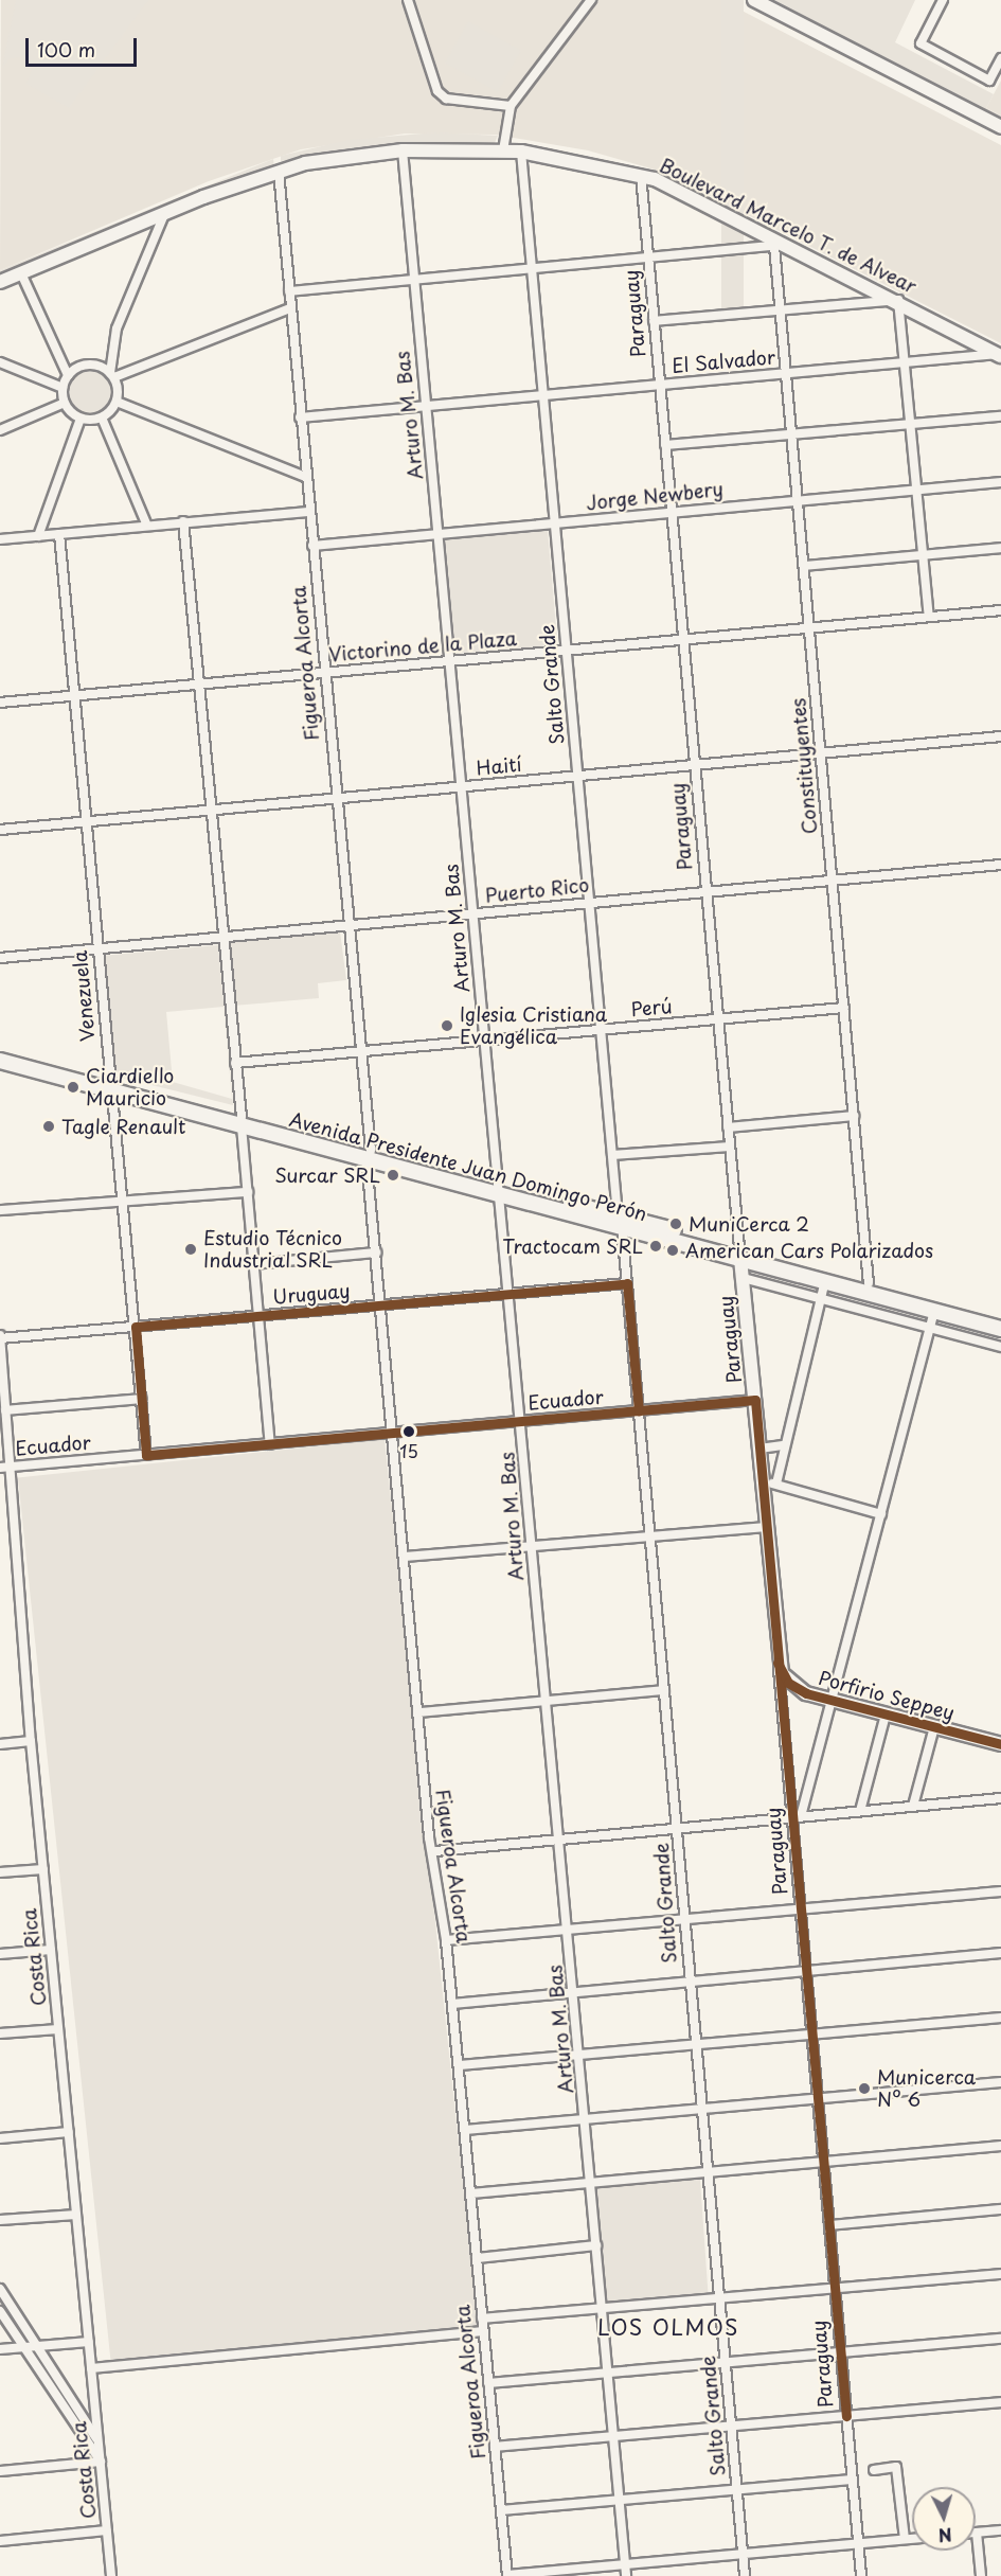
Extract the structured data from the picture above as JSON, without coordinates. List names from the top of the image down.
{
  "streets": {
    "main road": [
      "Boulevard Marcelo T. de Alvear",
      "Paraguay",
      "Avenida Presidente Juan Domingo Perón",
      "Porfirio Seppey"
    ],
    "street": [
      "El Salvador",
      "Arturo M. Bas",
      "Jorge Newbery",
      "Victorino de la Plaza",
      "Figueroa Alcorta",
      "Salto Grande",
      "Haití",
      "Constituyentes",
      "Puerto Rico",
      "Venezuela",
      "Perú",
      "Uruguay",
      "Ecuador",
      "Costa Rica"
    ]
  },
  "crossings": [
    ["Boulevard Marcelo T. de Alvear", "Paraguay"],
    ["Boulevard Marcelo T. de Alvear", "El Salvador"],
    ["Boulevard Marcelo T. de Alvear", "Arturo M. Bas"],
    ["Boulevard Marcelo T. de Alvear", "Figueroa Alcorta"],
    ["Boulevard Marcelo T. de Alvear", "Salto Grande"],
    ["Boulevard Marcelo T. de Alvear", "Constituyentes"],
    ["Paraguay", "El Salvador"],
    ["Paraguay", "Jorge Newbery"],
    ["Paraguay", "Victorino de la Plaza"],
    ["Paraguay", "Haití"],
    ["Paraguay", "Puerto Rico"],
    ["Paraguay", "Perú"],
    ["Paraguay", "Avenida Presidente Juan Domingo Perón"],
    ["Paraguay", "Ecuador"],
    ["Paraguay", "Porfirio Seppey"],
    ["El Salvador", "Arturo M. Bas"],
    ["El Salvador", "Figueroa Alcorta"],
    ["El Salvador", "Salto Grande"],
    ["El Salvador", "Constituyentes"],
    ["Arturo M. Bas", "Jorge Newbery"],
    ["Arturo M. Bas", "Victorino de la Plaza"],
    ["Arturo M. Bas", "Haití"],
    ["Arturo M. Bas", "Puerto Rico"],
    ["Arturo M. Bas", "Perú"],
    ["Arturo M. Bas", "Avenida Presidente Juan Domingo Perón"],
    ["Arturo M. Bas", "Uruguay"],
    ["Arturo M. Bas", "Ecuador"],
    ["Jorge Newbery", "Figueroa Alcorta"],
    ["Jorge Newbery", "Salto Grande"],
    ["Jorge Newbery", "Constituyentes"],
    ["Victorino de la Plaza", "Figueroa Alcorta"],
    ["Victorino de la Plaza", "Salto Grande"],
    ["Victorino de la Plaza", "Constituyentes"],
    ["Victorino de la Plaza", "Venezuela"],
    ["Figueroa Alcorta", "Haití"],
    ["Figueroa Alcorta", "Puerto Rico"],
    ["Figueroa Alcorta", "Perú"],
    ["Figueroa Alcorta", "Avenida Presidente Juan Domingo Perón"],
    ["Figueroa Alcorta", "Uruguay"],
    ["Figueroa Alcorta", "Ecuador"],
    ["Salto Grande", "Haití"],
    ["Salto Grande", "Puerto Rico"],
    ["Salto Grande", "Perú"],
    ["Salto Grande", "Avenida Presidente Juan Domingo Perón"],
    ["Salto Grande", "Uruguay"],
    ["Salto Grande", "Ecuador"],
    ["Haití", "Constituyentes"],
    ["Haití", "Venezuela"],
    ["Constituyentes", "Puerto Rico"],
    ["Constituyentes", "Perú"],
    ["Constituyentes", "Avenida Presidente Juan Domingo Perón"],
    ["Puerto Rico", "Venezuela"],
    ["Venezuela", "Avenida Presidente Juan Domingo Perón"],
    ["Venezuela", "Uruguay"],
    ["Venezuela", "Ecuador"],
    ["Uruguay", "Costa Rica"],
    ["Ecuador", "Costa Rica"]
  ],
  "districts": ["LOS OLMOS"],
  "places": [
    "Iglesia Cristiana Evangélica",
    "Ciardiello Mauricio",
    "Tagle Renault",
    "Surcar SRL",
    "MuniCerca 2",
    "Tractocam SRL",
    "Estudio Técnico Industrial SRL",
    "American Cars Polarizados",
    "15",
    "Municerca Nº 6"
  ],
  "lines": ["transit line 15"],
  "scale_bar": "100 m",
  "north": "bottom"
}
